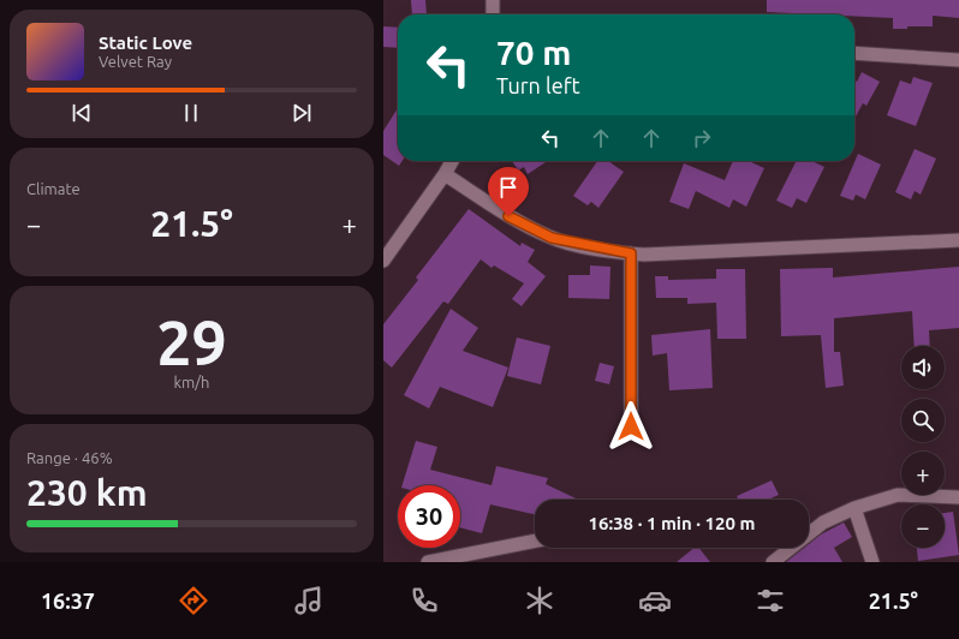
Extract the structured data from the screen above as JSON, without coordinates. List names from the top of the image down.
{
  "page": {
    "turn": ["70 m", "Turn left"],
    "song": ["Static Love", "Velvet Ray"],
    "tile": [
      "Climate",
      ["29", "km/h"],
      ["Range · 46%", "230 km"]
    ],
    "heat": ["−", "21.5°", "+"],
    "map_buttons": ["+", "−"],
    "limit": "30",
    "trip": "16:38 · 1 min · 120 m",
    "tabs": ["16:37", "21.5°"]
  }
}
